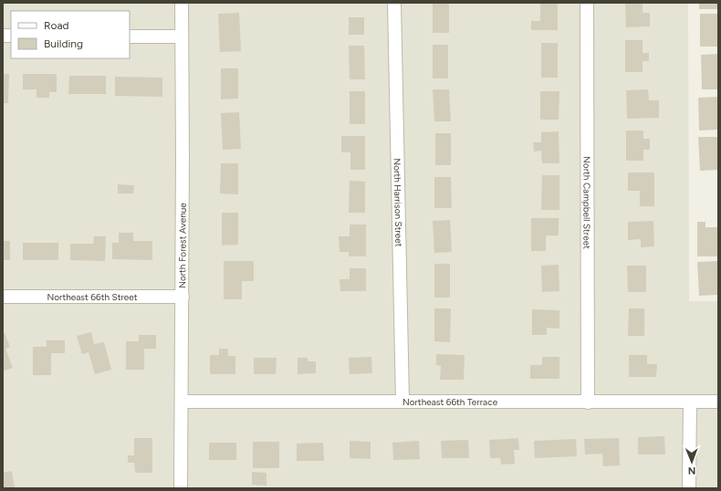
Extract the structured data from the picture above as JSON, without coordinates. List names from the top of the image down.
{
  "streets": {
    "street": [
      "North Harrison Street",
      "North Campbell Street",
      "North Forest Avenue",
      "Northeast 66th Street",
      "Northeast 66th Terrace"
    ]
  },
  "crossings": [
    ["North Harrison Street", "Northeast 66th Terrace"],
    ["North Campbell Street", "Northeast 66th Terrace"],
    ["North Forest Avenue", "Northeast 66th Street"],
    ["North Forest Avenue", "Northeast 66th Terrace"]
  ],
  "legend": ["Road", "Building"],
  "north": "bottom"
}
